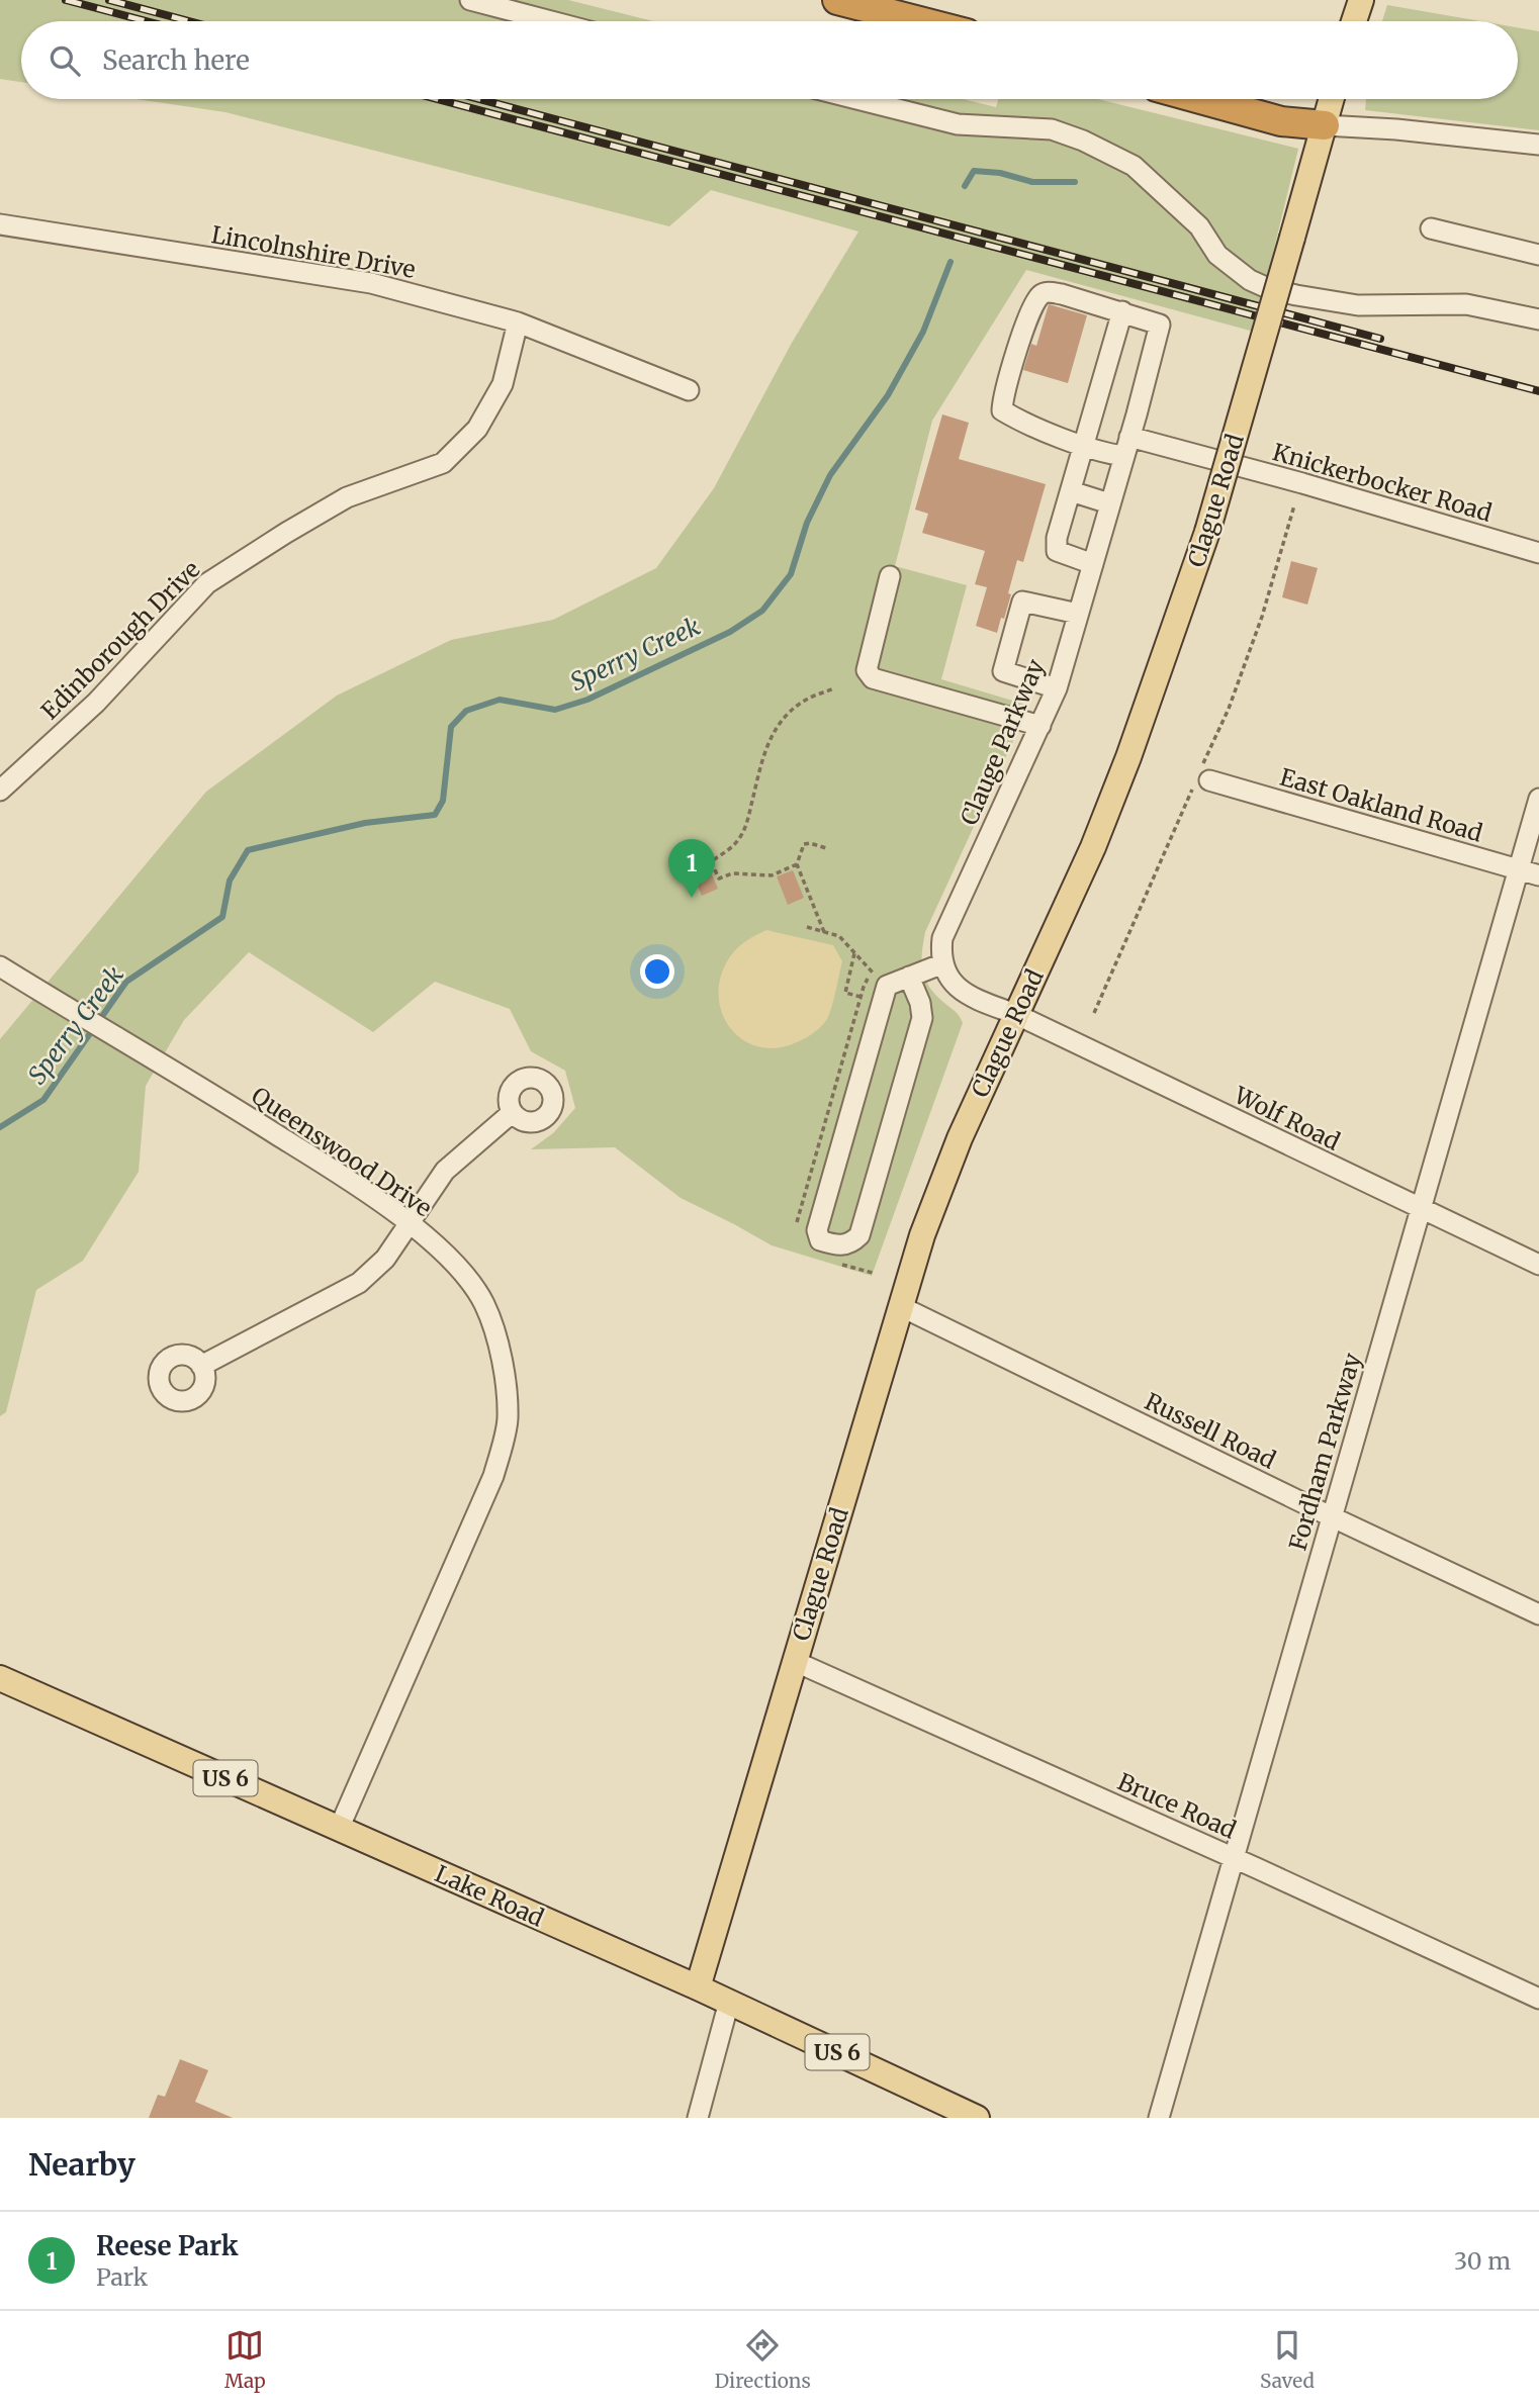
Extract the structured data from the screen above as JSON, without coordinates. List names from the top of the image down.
{
  "streets": {
    "main road": ["Clague Road", "US 6", "Lake Road"],
    "street": [
      "Lincolnshire Drive",
      "Knickerbocker Road",
      "Edinborough Drive",
      "Clauge Parkway",
      "East Oakland Road",
      "Wolf Road",
      "Queenswood Drive",
      "Russell Road",
      "Fordham Parkway",
      "Bruce Road"
    ]
  },
  "crossings": [
    ["Lincolnshire Drive", "Edinborough Drive"],
    ["Knickerbocker Road", "Clauge Parkway"],
    ["Clague Road", "Wolf Road"],
    ["Clague Road", "Russell Road"],
    ["Clague Road", "Bruce Road"],
    ["Clague Road", "Lake Road"],
    ["East Oakland Road", "Fordham Parkway"],
    ["Wolf Road", "Fordham Parkway"],
    ["Queenswood Drive", "Lake Road"],
    ["Russell Road", "Fordham Parkway"],
    ["Fordham Parkway", "Bruce Road"]
  ],
  "water": ["Sperry Creek"],
  "page": {
    "search": "Search here",
    "pins": "1",
    "heading": "Nearby",
    "list": [
      {
        "mark": "1",
        "name": "Reese Park",
        "note": "Park",
        "value": "30 m"
      }
    ],
    "nav": ["Map", "Directions", "Saved"]
  }
}
